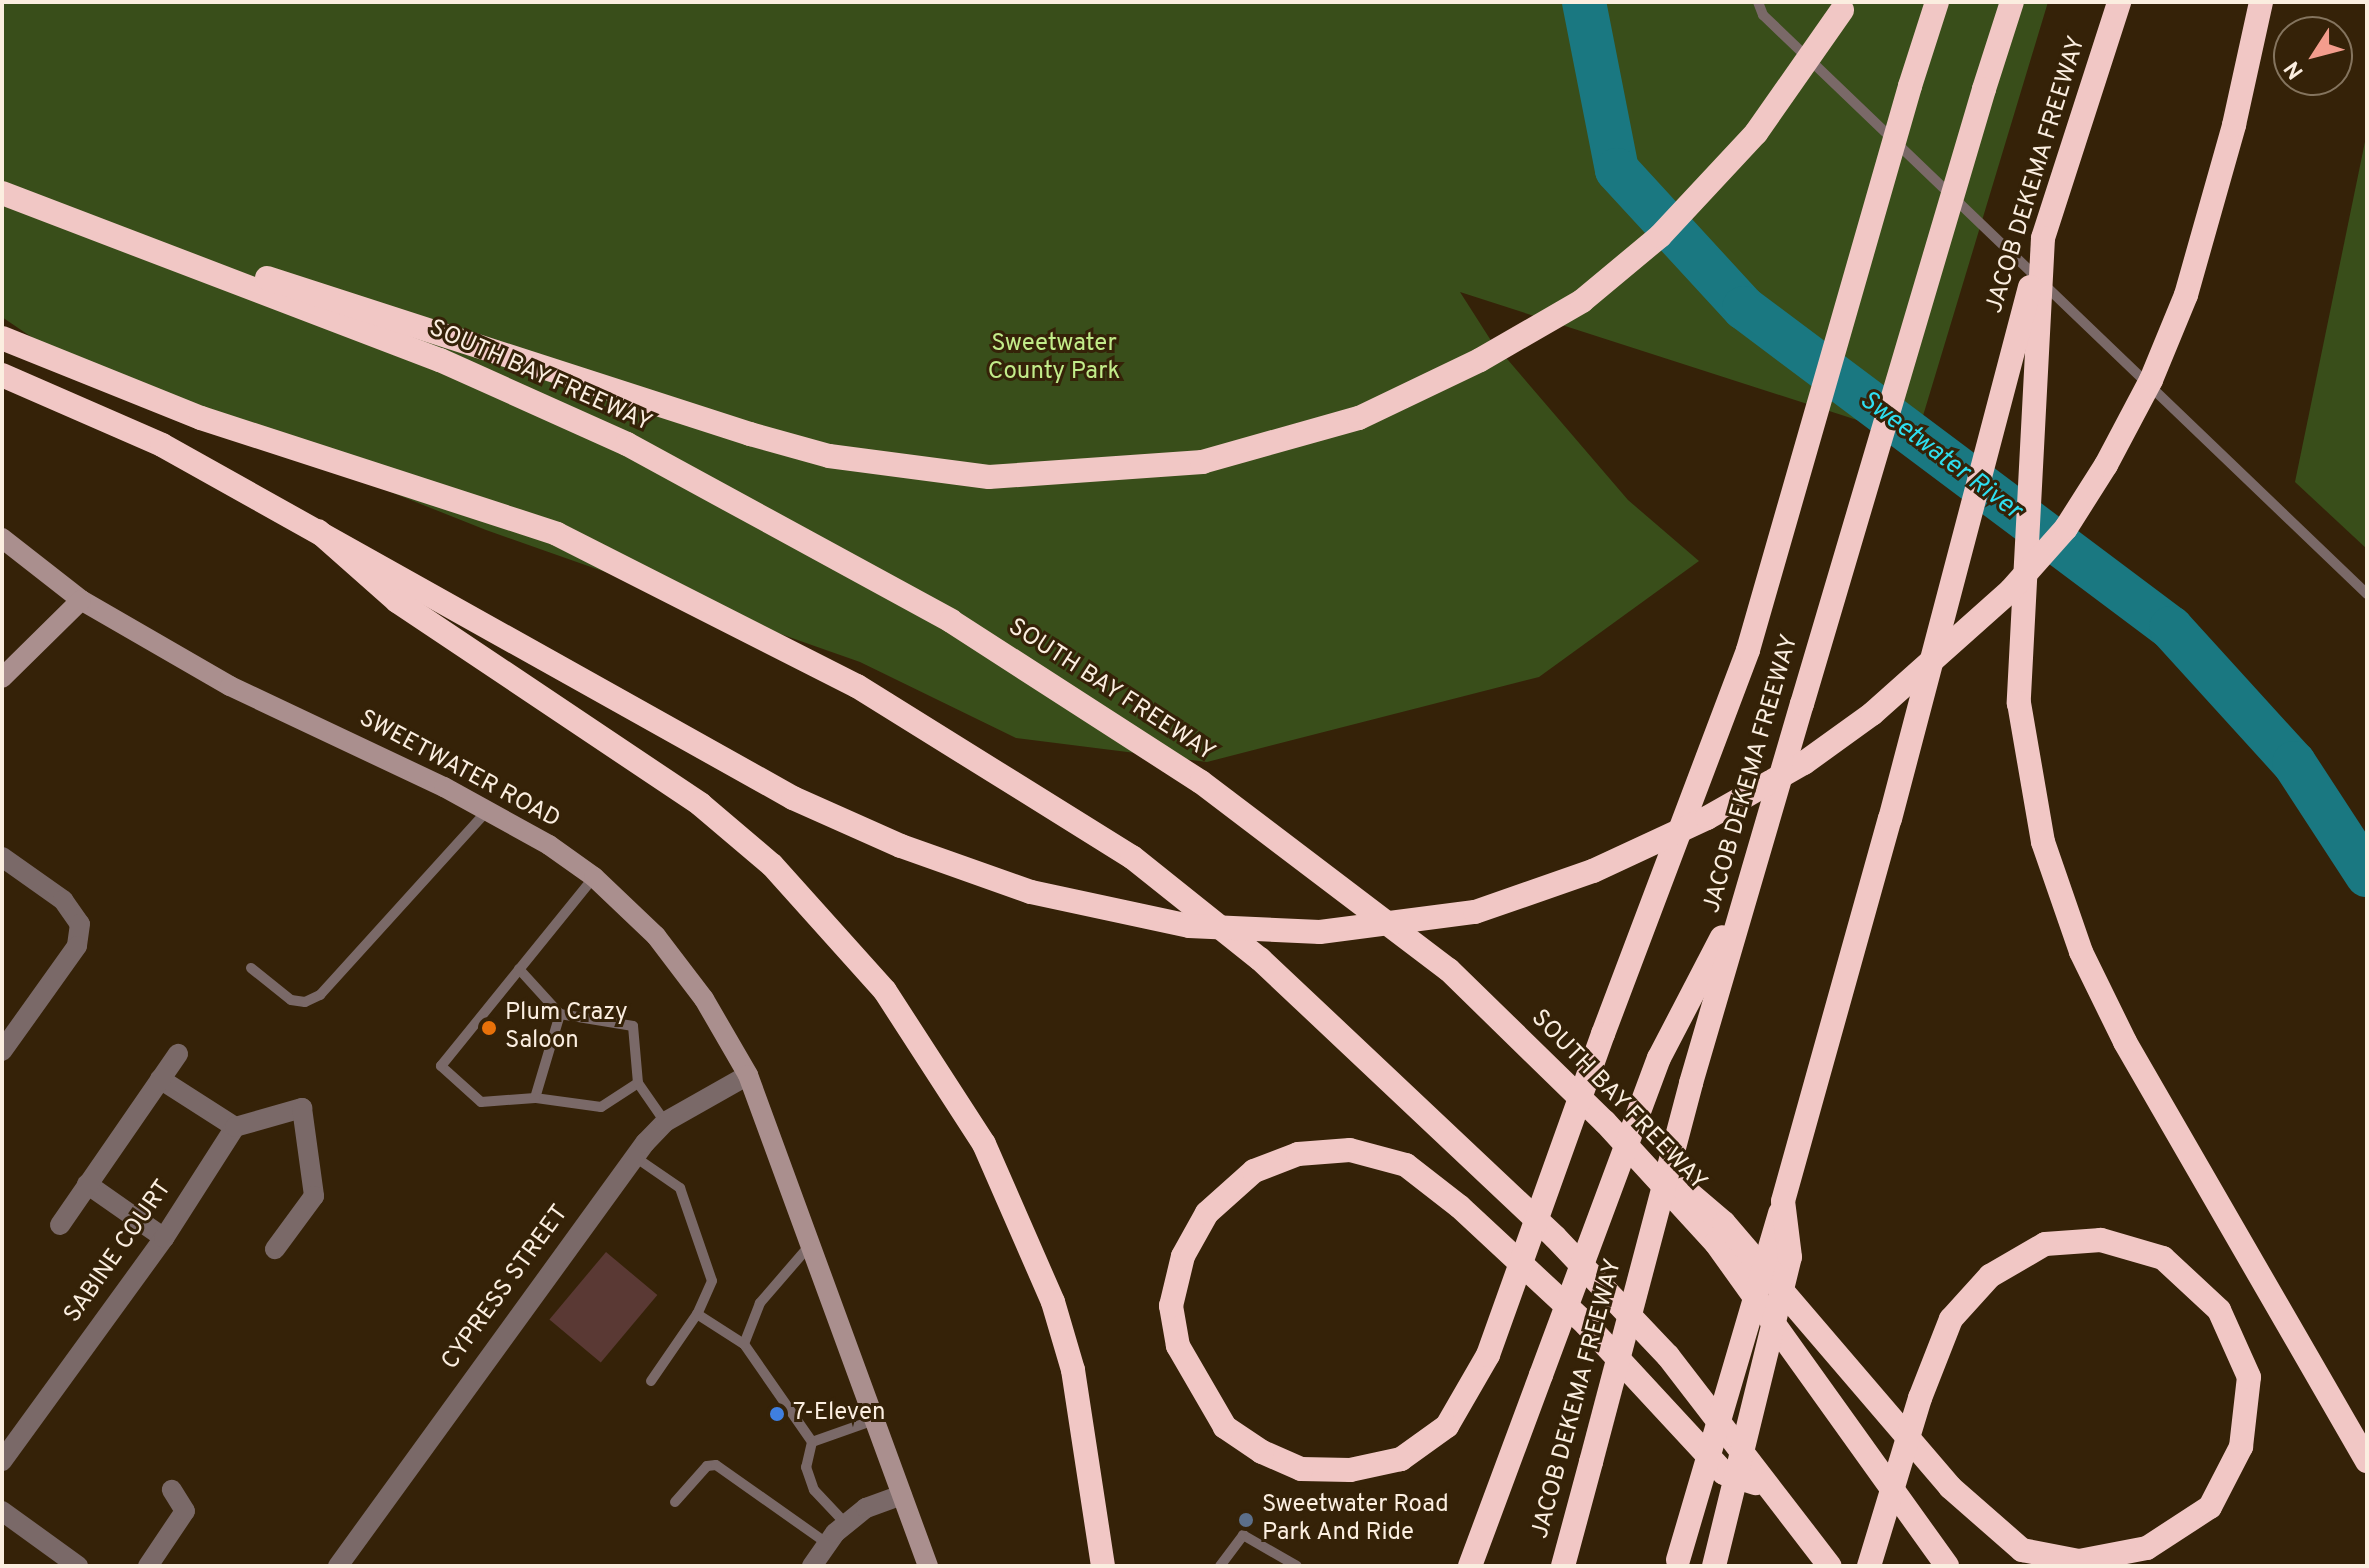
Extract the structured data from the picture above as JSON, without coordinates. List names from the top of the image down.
{
  "streets": {
    "highway": ["JACOB DEKEMA FREEWAY", "SOUTH BAY FREEWAY"],
    "main road": ["SWEETWATER ROAD"],
    "street": ["SABINE COURT", "CYPRESS STREET"]
  },
  "crossings": [
    ["SWEETWATER ROAD", "CYPRESS STREET"]
  ],
  "water": ["Sweetwater River"],
  "parks": ["Sweetwater County Park"],
  "places": ["Plum Crazy Saloon", "7-Eleven", "Sweetwater Road Park And Ride"],
  "north": "bottom left"
}
